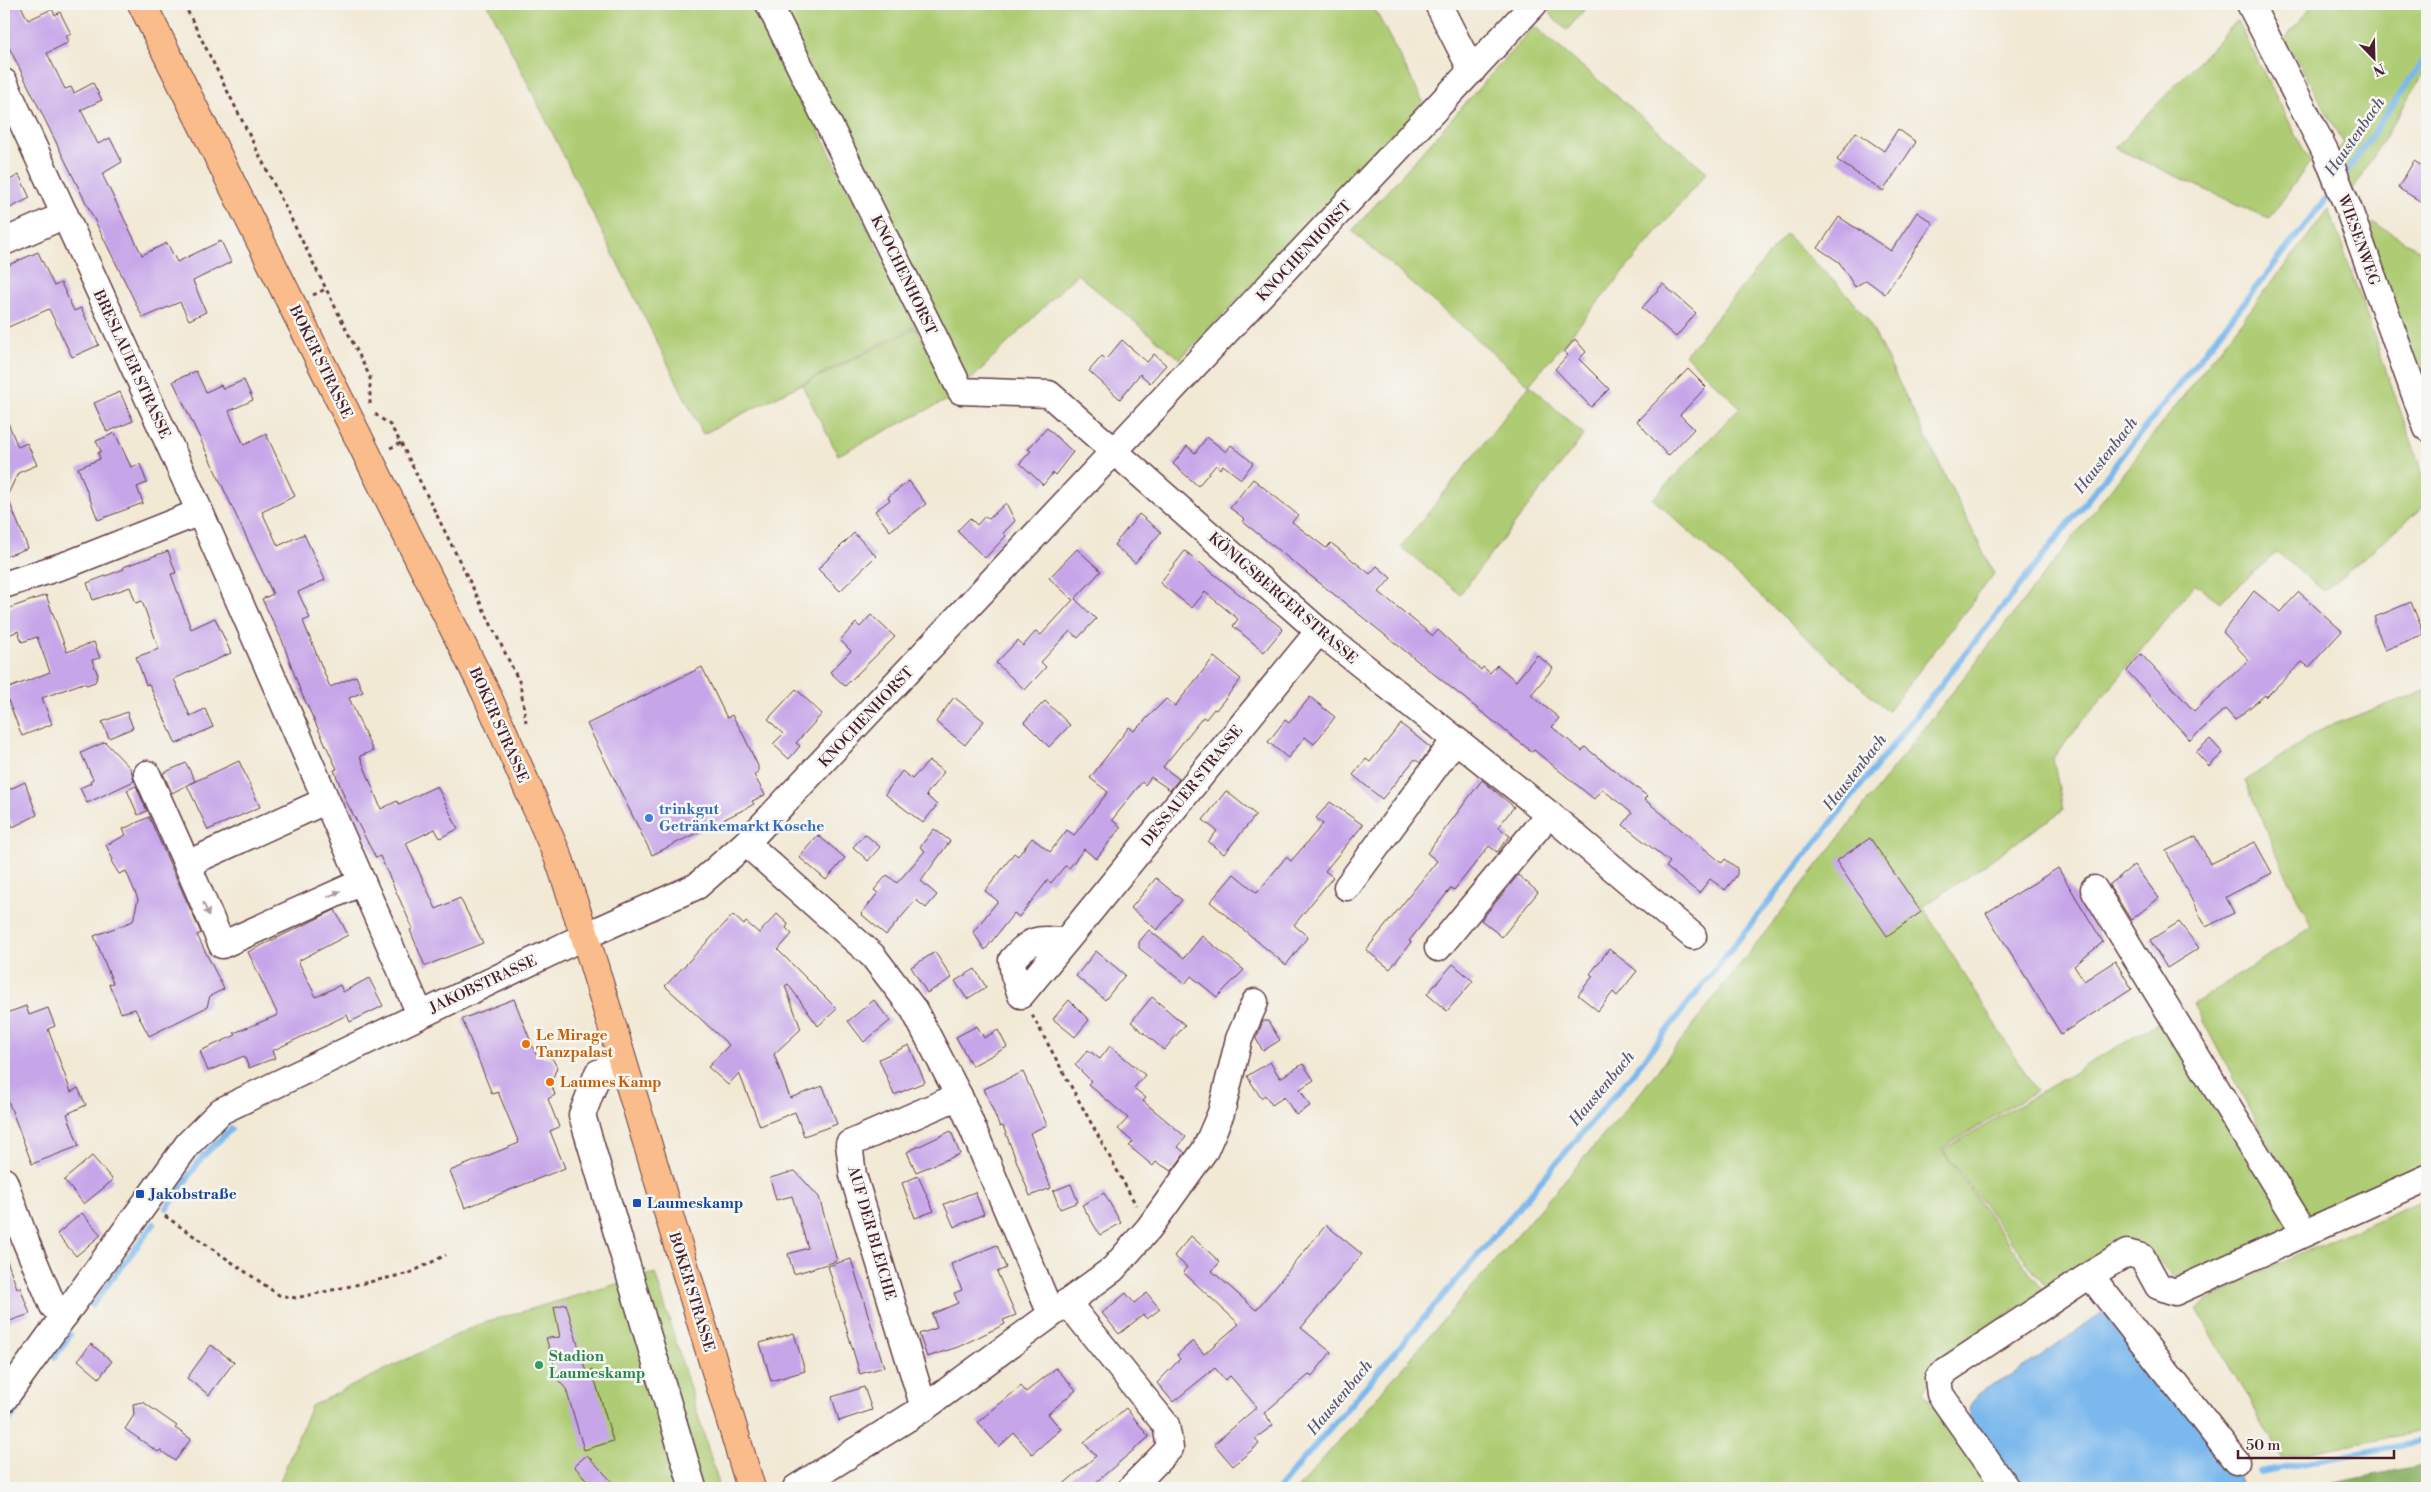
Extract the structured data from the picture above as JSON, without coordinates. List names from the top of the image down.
{
  "streets": {
    "main road": ["BOKER STRASSE"],
    "street": [
      "WIESENWEG",
      "KNOCHENHORST",
      "BRESLAUER STRASSE",
      "KÖNIGSBERGER STRASSE",
      "DESSAUER STRASSE",
      "JAKOBSTRASSE",
      "AUF DER BLEICHE"
    ]
  },
  "crossings": [
    ["KNOCHENHORST", "BOKER STRASSE"],
    ["KNOCHENHORST", "KÖNIGSBERGER STRASSE"],
    ["KNOCHENHORST", "JAKOBSTRASSE"],
    ["BOKER STRASSE", "JAKOBSTRASSE"],
    ["BRESLAUER STRASSE", "JAKOBSTRASSE"],
    ["KÖNIGSBERGER STRASSE", "DESSAUER STRASSE"]
  ],
  "water": ["Haustenbach"],
  "places": {
    "other": [
      "trinkgut Getränkemarkt Kosche",
      "Le Mirage Tanzpalast",
      "Laumes Kamp",
      "Stadion Laumeskamp"
    ],
    "transit": ["Jakobstraße", "Laumeskamp"]
  },
  "scale_bar": "50 m",
  "north": "bottom right"
}
